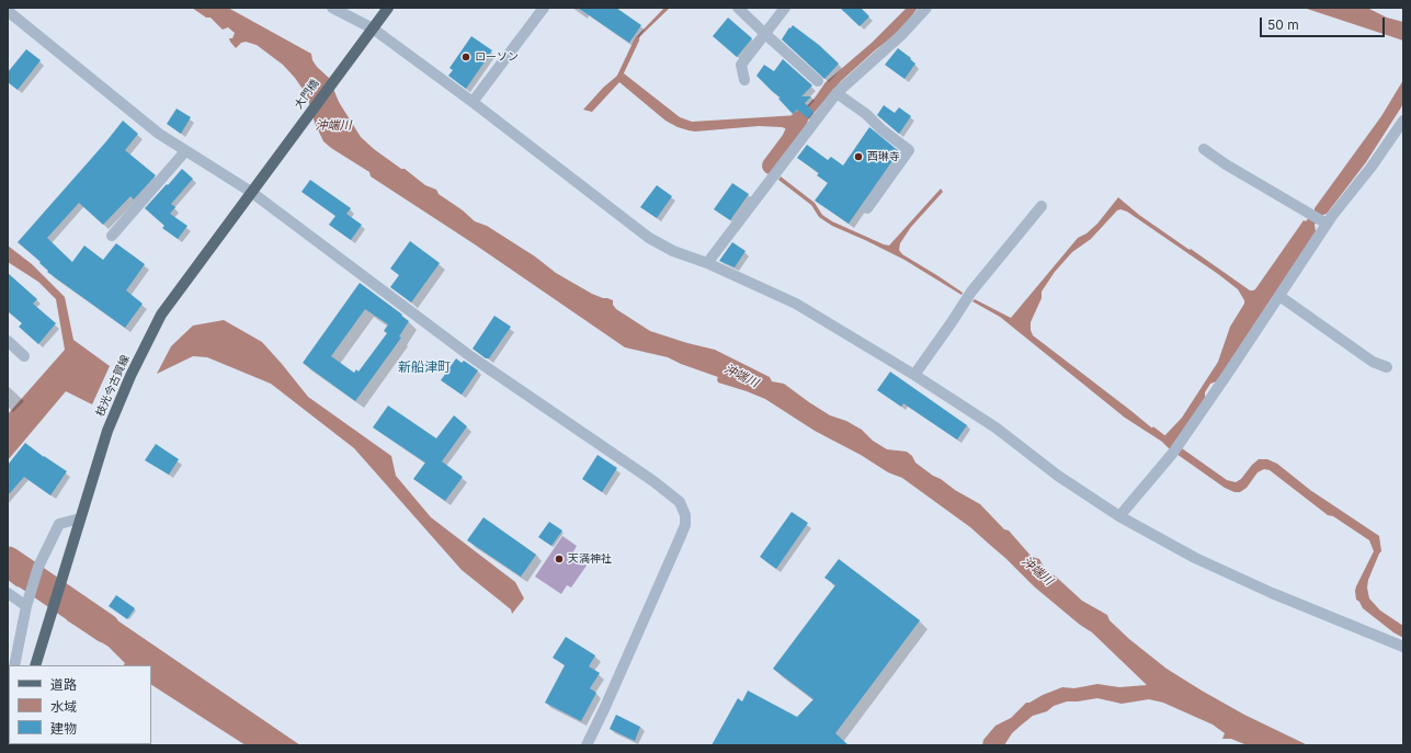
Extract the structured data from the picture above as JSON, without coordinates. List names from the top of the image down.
{
  "streets": {
    "main road": ["大門橋", "枝光今古賀線"]
  },
  "crossings": [
    ["大門橋", "枝光今古賀線"]
  ],
  "districts": ["新船津町"],
  "water": ["沖端川"],
  "places": ["ローソン", "西琳寺", "天満神社"],
  "legend": ["道路", "水域", "建物"],
  "scale_bar": "50 m"
}
